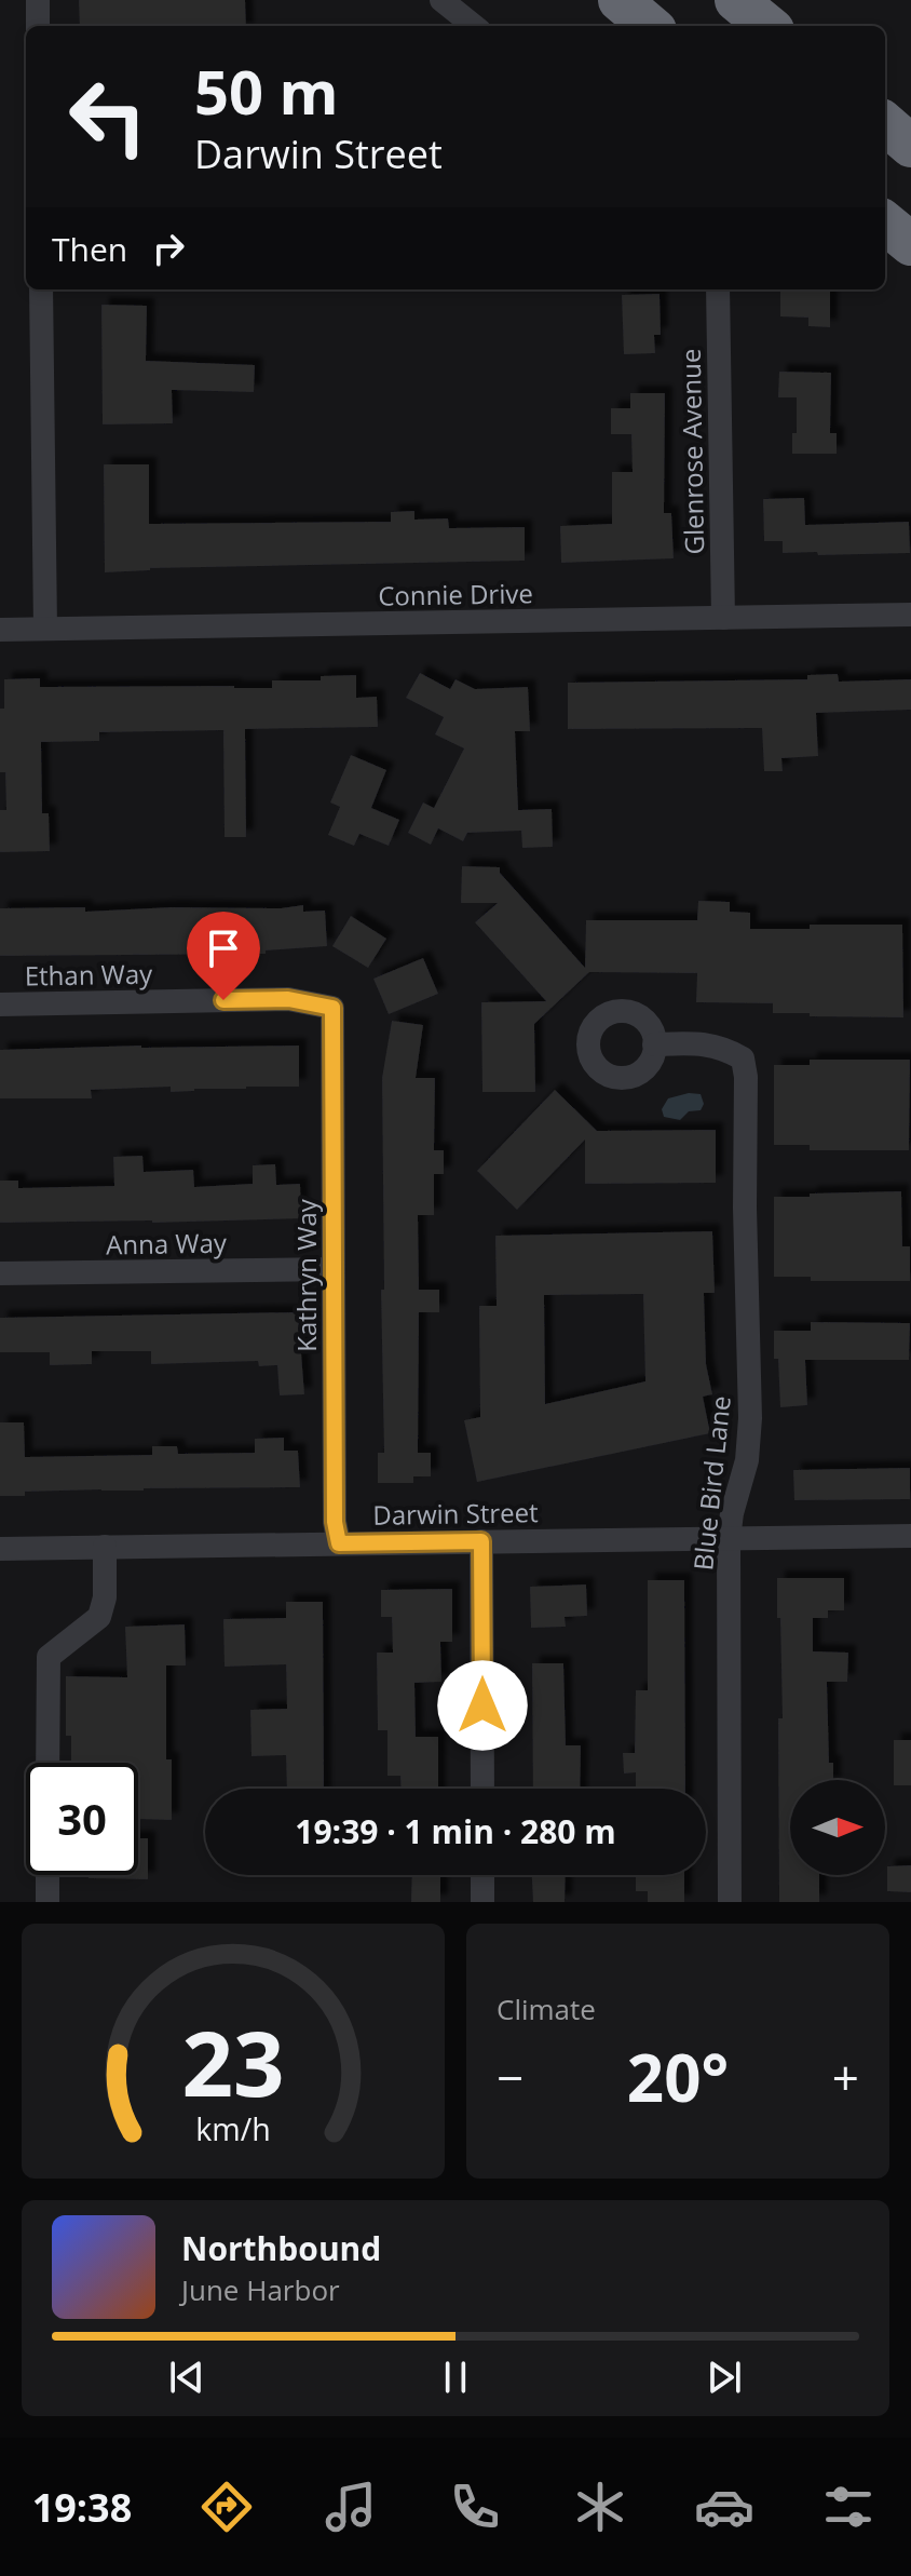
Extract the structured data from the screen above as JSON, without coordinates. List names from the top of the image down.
{
  "streets": {
    "street": [
      "Glenrose Avenue",
      "Connie Drive",
      "Ethan Way",
      "Anna Way",
      "Kathryn Way",
      "Blue Bird Lane",
      "Darwin Street"
    ]
  },
  "crossings": [
    ["Glenrose Avenue", "Connie Drive"],
    ["Ethan Way", "Kathryn Way"],
    ["Anna Way", "Kathryn Way"],
    ["Kathryn Way", "Darwin Street"],
    ["Blue Bird Lane", "Darwin Street"]
  ],
  "north": "right",
  "page": {
    "turn": ["50 m", "Darwin Street"],
    "then": "Then",
    "limit": "30",
    "trip": "19:39 · 1 min · 280 m",
    "tile": "Climate",
    "heat": ["−", "20°", "+"],
    "song": ["Northbound", "June Harbor"],
    "tabs": "19:38",
    "gauge": ["23", "km/h"]
  }
}
